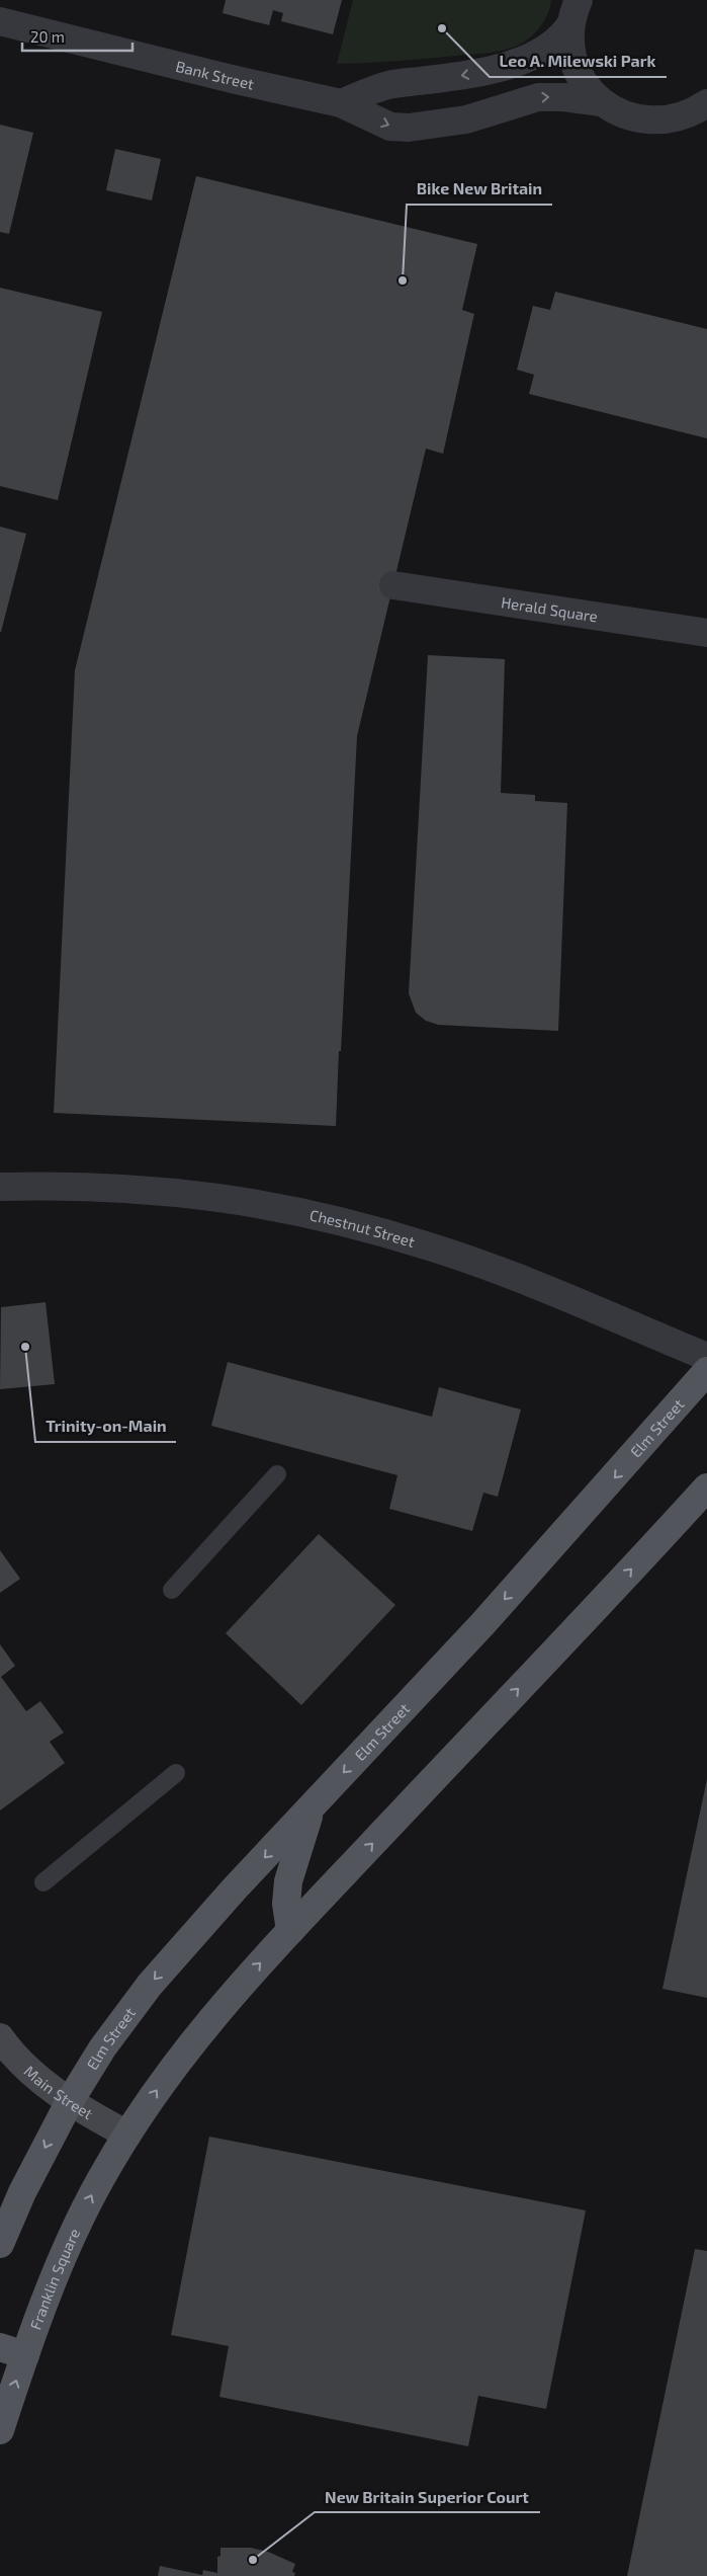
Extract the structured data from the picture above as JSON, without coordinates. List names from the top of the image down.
{
  "streets": {
    "main road": ["Elm Street", "Main Street", "Franklin Square"],
    "street": ["Bank Street", "Herald Square", "Chestnut Street"]
  },
  "crossings": [
    ["Elm Street", "Main Street"],
    ["Main Street", "Franklin Square"]
  ],
  "one_way": ["Bank Street"],
  "places": [
    "Leo A. Milewski Park",
    "Bike New Britain",
    "Trinity-on-Main",
    "New Britain Superior Court"
  ],
  "scale_bar": "20 m"
}
